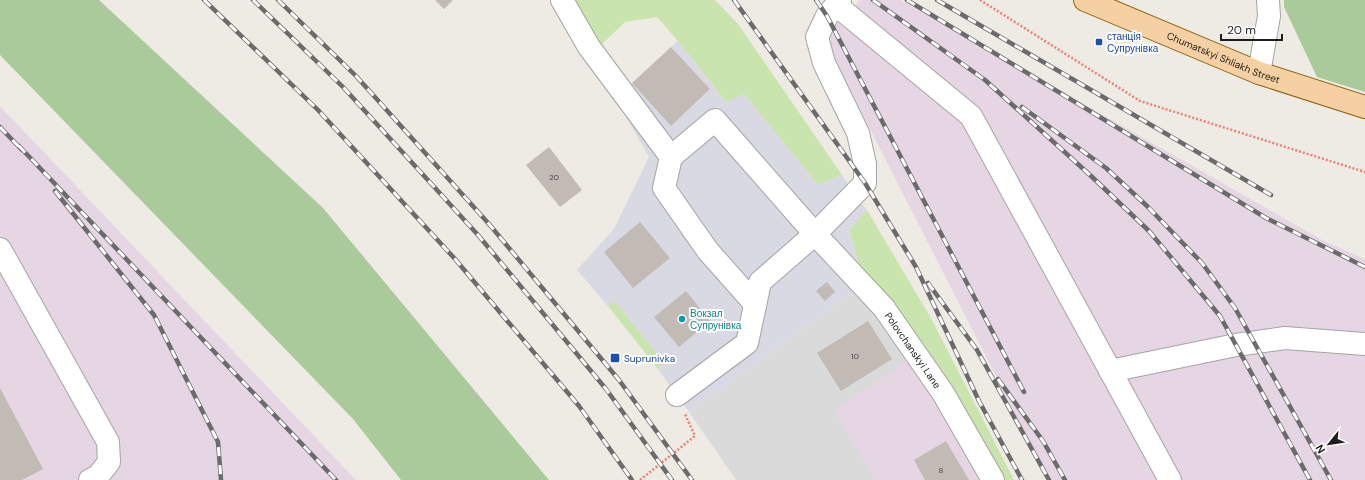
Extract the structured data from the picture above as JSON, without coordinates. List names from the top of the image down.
{
  "streets": {
    "main road": ["Chumatskyi Shliakh Street"],
    "street": ["Polovchanskyi Lane"]
  },
  "places": {
    "transit": ["станція Супрунівка", "Suprunivka"],
    "other": ["Вокзал Супрунівка"]
  },
  "house_numbers": ["20", "10", "8"],
  "scale_bar": "20 m",
  "north": "bottom left"
}
